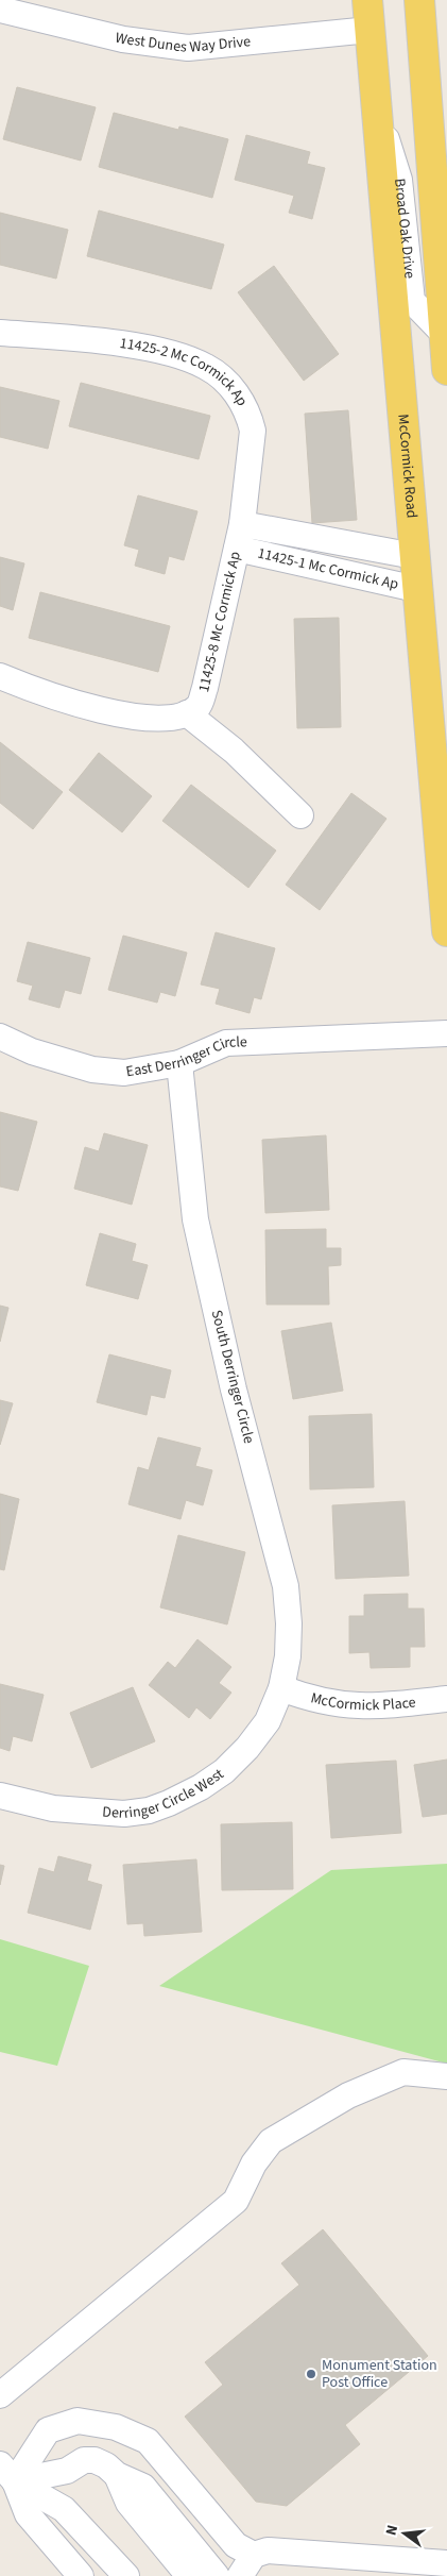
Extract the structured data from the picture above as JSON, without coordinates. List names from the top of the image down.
{
  "streets": {
    "main road": ["McCormick Road"],
    "street": [
      "West Dunes Way Drive",
      "Broad Oak Drive",
      "11425-2 Mc Cormick Ap",
      "11425-1 Mc Cormick Ap",
      "11425-8 Mc Cormick Ap",
      "East Derringer Circle",
      "South Derringer Circle",
      "McCormick Place",
      "Derringer Circle West"
    ]
  },
  "crossings": [
    ["West Dunes Way Drive", "McCormick Road"],
    ["Broad Oak Drive", "McCormick Road"],
    ["11425-2 Mc Cormick Ap", "11425-1 Mc Cormick Ap"],
    ["11425-2 Mc Cormick Ap", "11425-8 Mc Cormick Ap"],
    ["McCormick Road", "11425-1 Mc Cormick Ap"],
    ["11425-1 Mc Cormick Ap", "11425-8 Mc Cormick Ap"],
    ["East Derringer Circle", "South Derringer Circle"],
    ["South Derringer Circle", "McCormick Place"],
    ["South Derringer Circle", "Derringer Circle West"],
    ["McCormick Place", "Derringer Circle West"]
  ],
  "places": ["Monument Station Post Office"],
  "north": "left"
}
